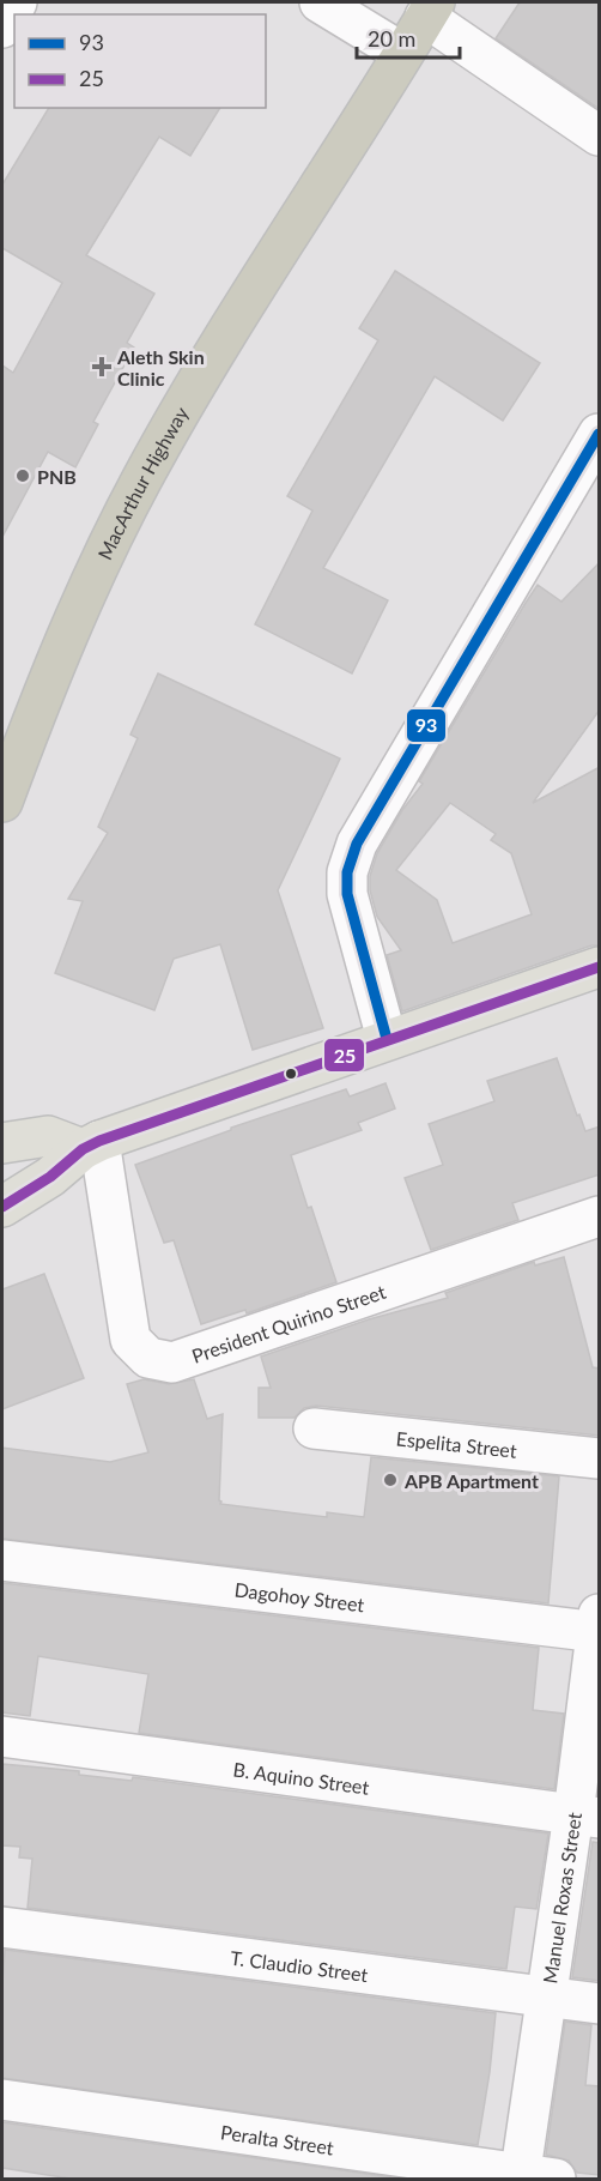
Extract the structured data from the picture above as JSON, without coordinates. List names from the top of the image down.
{
  "streets": {
    "highway": ["MacArthur Highway"],
    "street": [
      "President Quirino Street",
      "Espelita Street",
      "Dagohoy Street",
      "B. Aquino Street",
      "Manuel Roxas Street",
      "T. Claudio Street",
      "Peralta Street"
    ]
  },
  "crossings": [
    ["Dagohoy Street", "Manuel Roxas Street"],
    ["B. Aquino Street", "Manuel Roxas Street"],
    ["Manuel Roxas Street", "T. Claudio Street"],
    ["Manuel Roxas Street", "Peralta Street"]
  ],
  "places": {
    "health": ["Aleth Skin Clinic"],
    "other": ["PNB", "APB Apartment"]
  },
  "lines": ["transit line 93", "transit line 25"],
  "legend": ["93", "25"],
  "scale_bar": "20 m"
}
